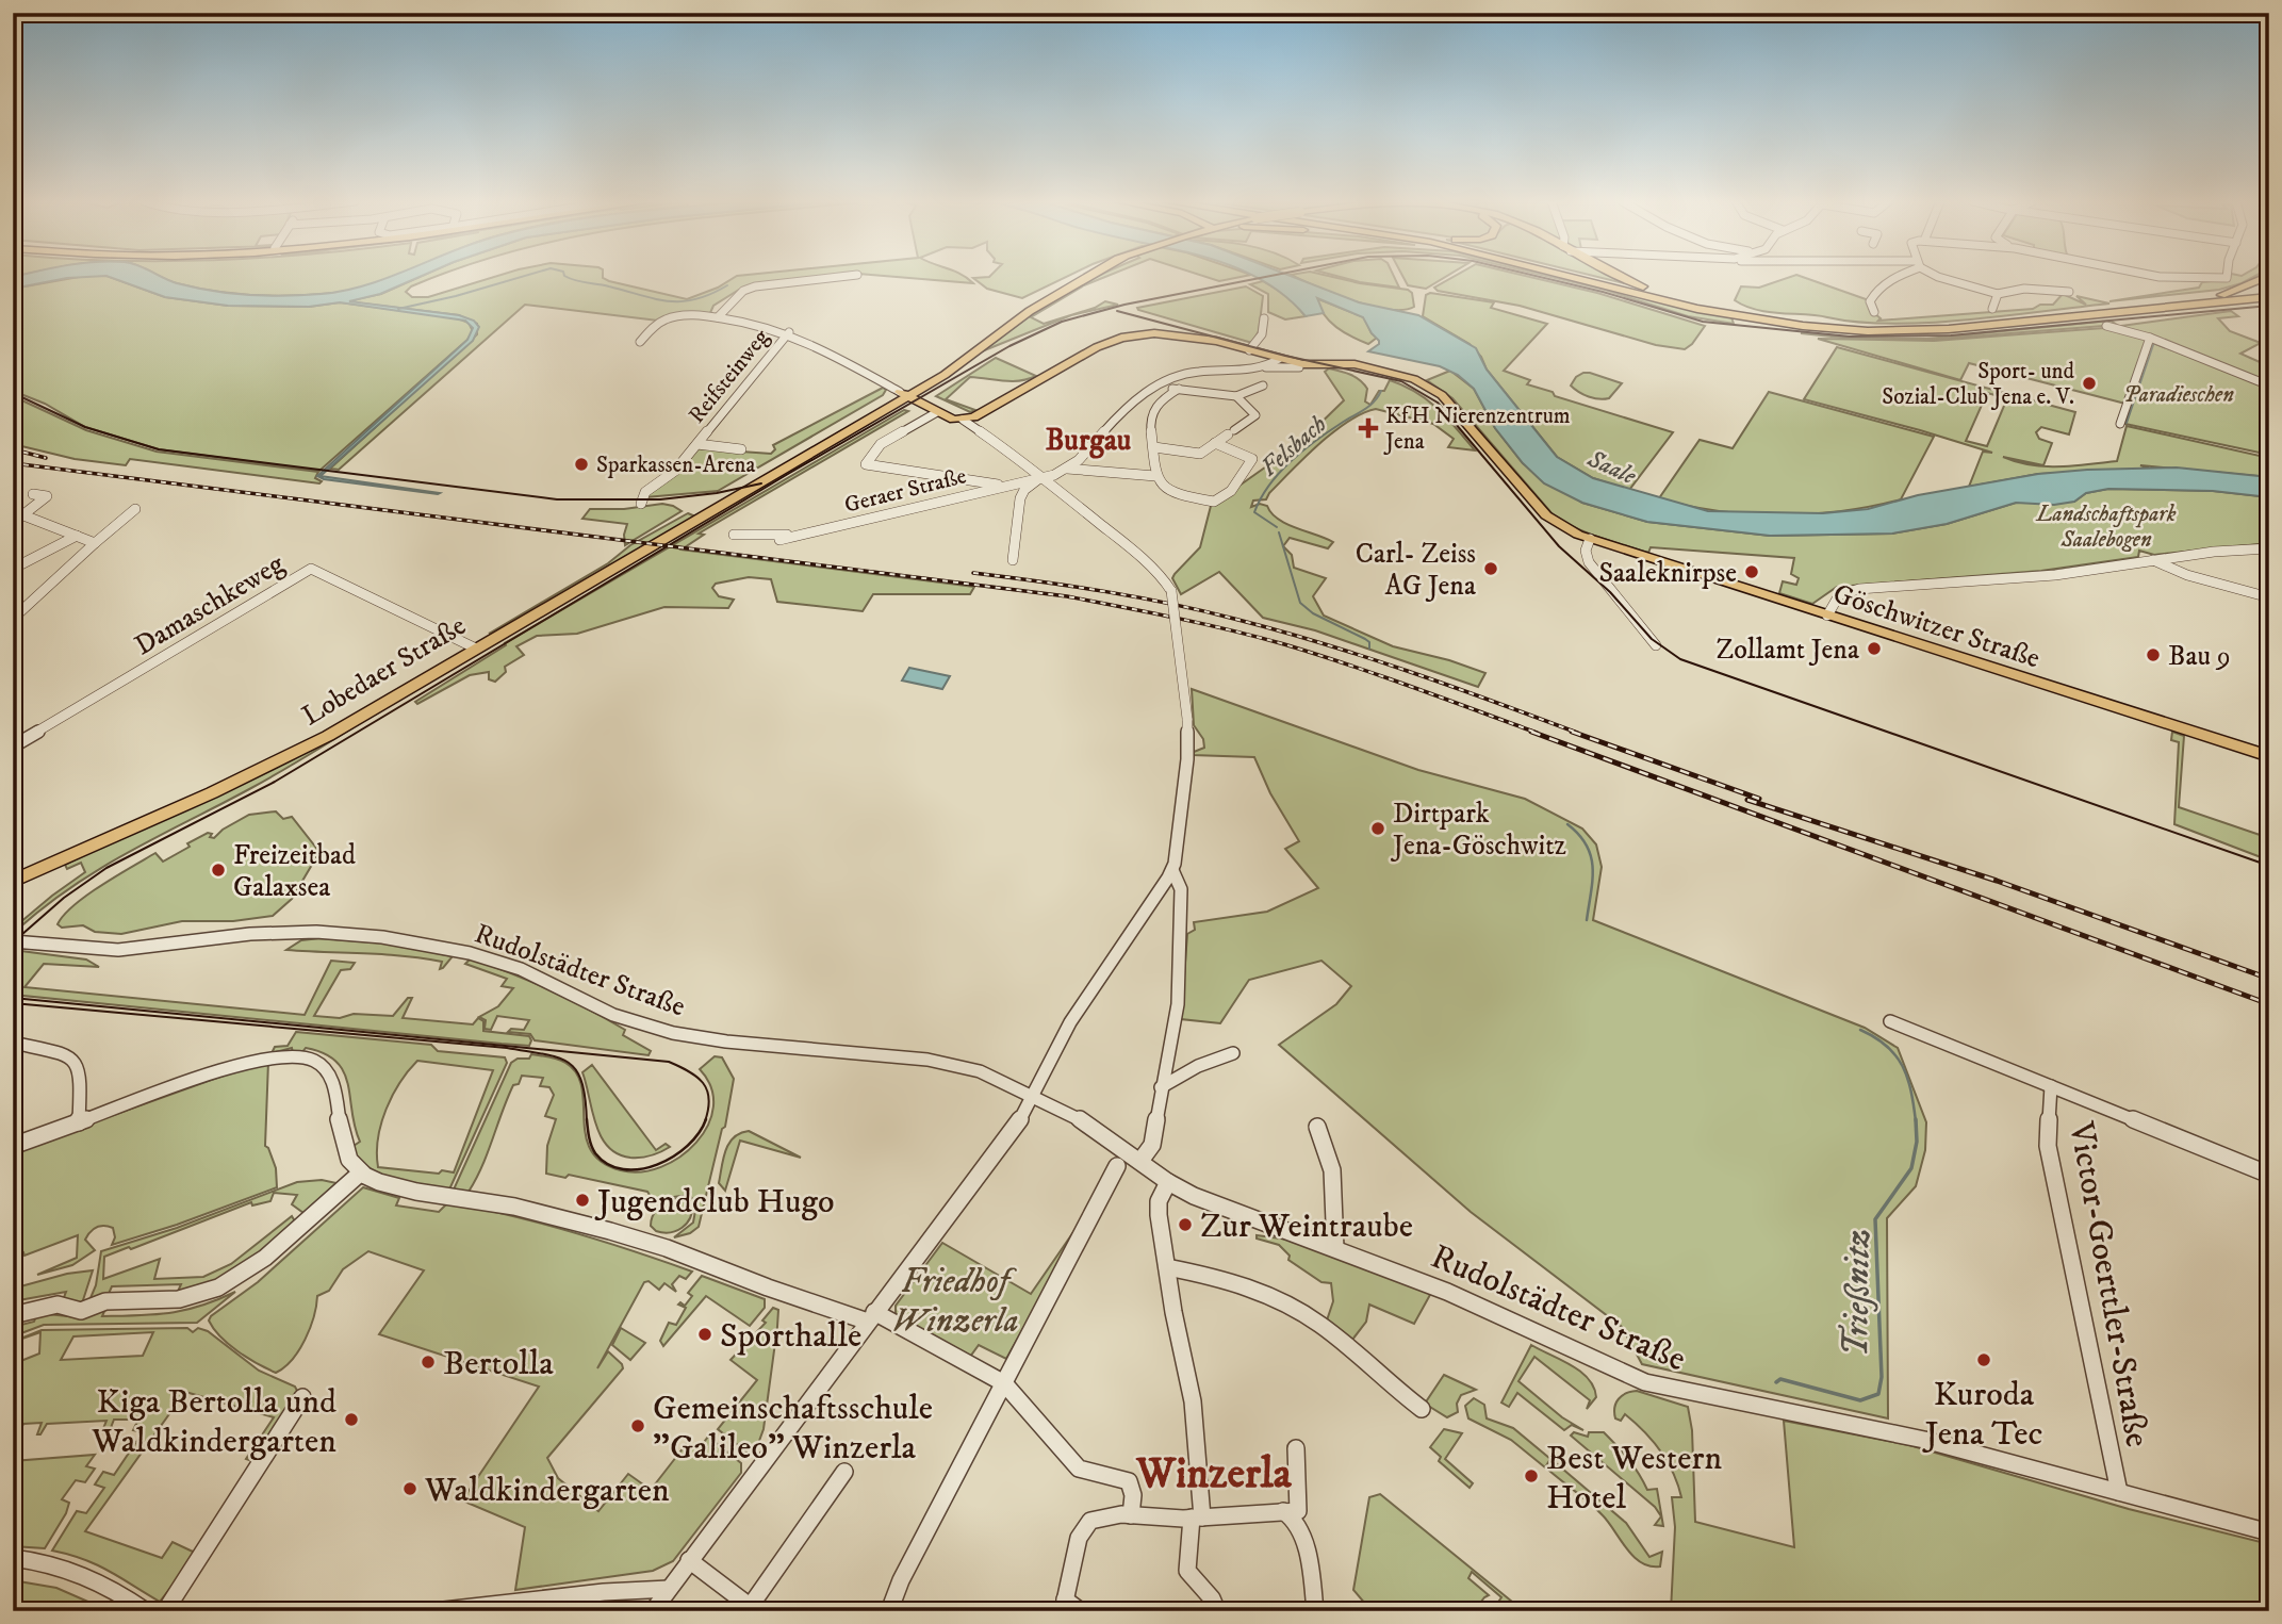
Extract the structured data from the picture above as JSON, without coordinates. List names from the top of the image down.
{
  "streets": {
    "main road": ["Göschwitzer Straße", "Lobedaer Straße"],
    "street": [
      "Reifsteinweg",
      "Geraer Straße",
      "Damaschkeweg",
      "Rudolstädter Straße",
      "Victor-Goerttler-Straße"
    ]
  },
  "crossings": [
    ["Damaschkeweg", "Lobedaer Straße"],
    ["Rudolstädter Straße", "Victor-Goerttler-Straße"]
  ],
  "districts": ["Burgau", "Winzerla"],
  "water": ["Felsbach", "Saale", "Trießnitz"],
  "parks": ["Paradieschen", "Landschaftspark Saalebogen", "Friedhof Winzerla"],
  "places": {
    "other": [
      "Sport- und Sozial-Club Jena e. V.",
      "Sparkassen-Arena",
      "Carl- Zeiss AG Jena",
      "Saaleknirpse",
      "Zollamt Jena",
      "Bau 9",
      "Dirtpark Jena-Göschwitz",
      "Freizeitbad Galaxsea",
      "Jugendclub Hugo",
      "Zur Weintraube",
      "Sporthalle",
      "Kuroda Jena Tec",
      "Bertolla",
      "Kiga Bertolla und Waldkindergarten",
      "Gemeinschaftsschule \"Galileo\" Winzerla",
      "Best Western Hotel",
      "Waldkindergarten"
    ],
    "health": ["KfH Nierenzentrum Jena"]
  }
}
